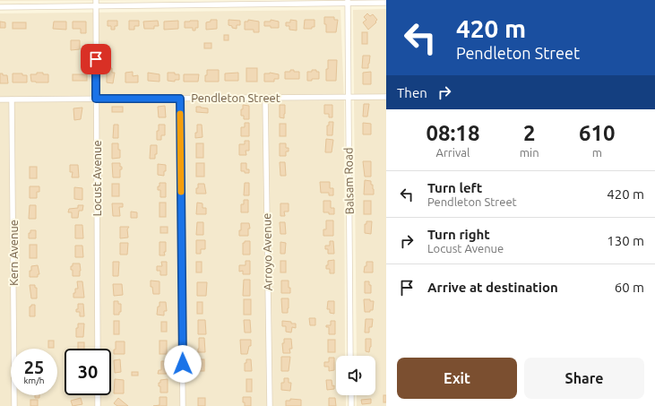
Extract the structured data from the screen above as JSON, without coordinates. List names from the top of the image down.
{
  "streets": {
    "street": [
      "Pendleton Street",
      "Locust Avenue",
      "Balsam Road",
      "Arroyo Avenue",
      "Kern Avenue"
    ]
  },
  "crossings": [
    ["Pendleton Street", "Locust Avenue"],
    ["Pendleton Street", "Balsam Road"],
    ["Pendleton Street", "Arroyo Avenue"],
    ["Pendleton Street", "Kern Avenue"]
  ],
  "page": {
    "turn": ["420 m", "Pendleton Street"],
    "then": "Then",
    "eta": [
      "08:18",
      "Arrival",
      "2",
      "min",
      "610",
      "m"
    ],
    "list": [
      {
        "name": "Turn left",
        "note": "Pendleton Street",
        "value": "420 m"
      },
      {
        "name": "Turn right",
        "note": "Locust Avenue",
        "value": "130 m"
      },
      {
        "name": "Arrive at destination",
        "value": "60 m"
      }
    ],
    "speed": "25 km/h",
    "limit": "30",
    "buttons": ["Exit", "Share"]
  }
}
